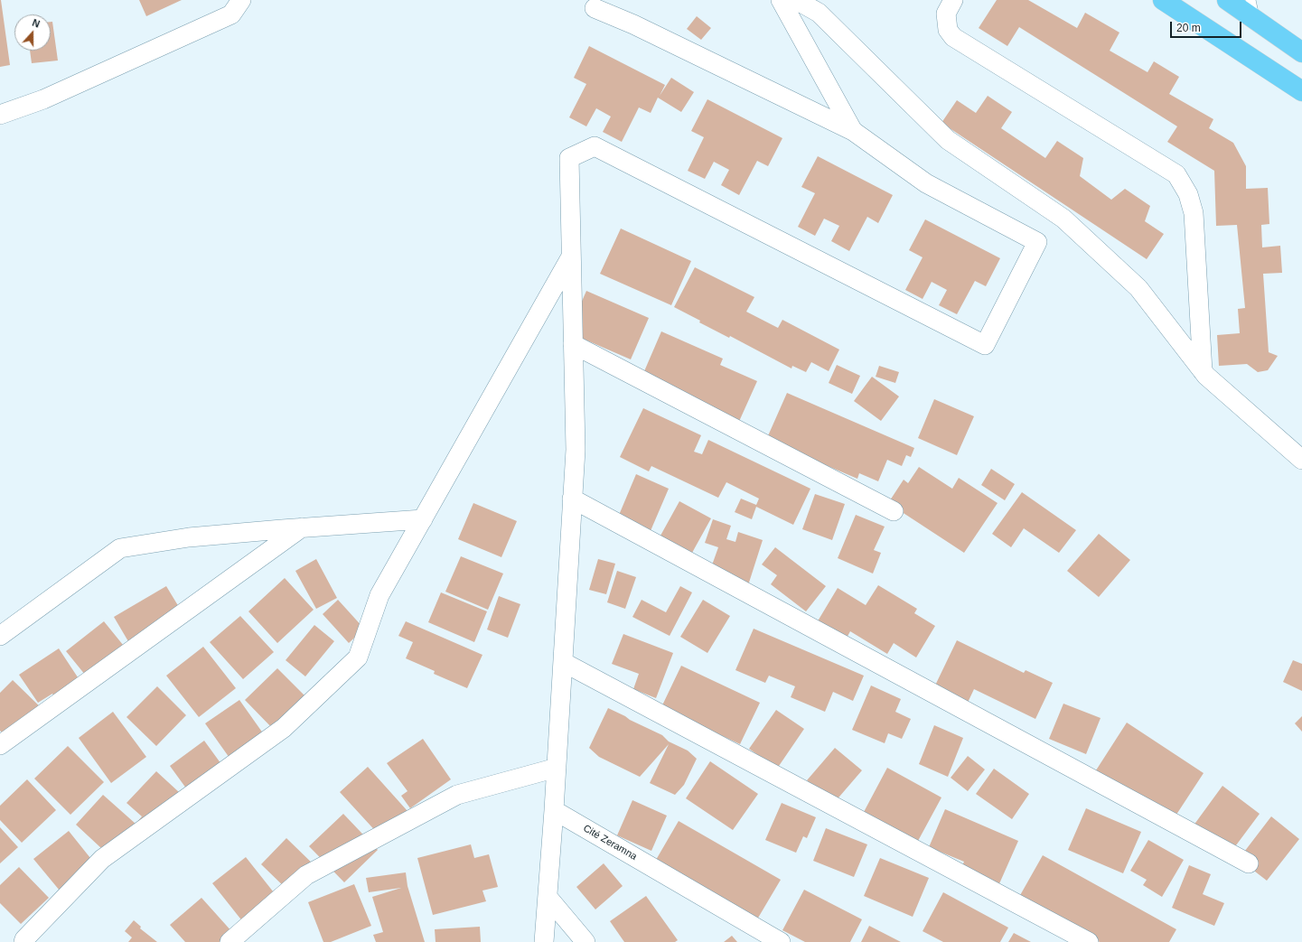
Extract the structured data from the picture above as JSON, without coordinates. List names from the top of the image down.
{
  "streets": {
    "street": ["Cité Zeramna"]
  },
  "scale_bar": "20 m",
  "north": "top"
}
